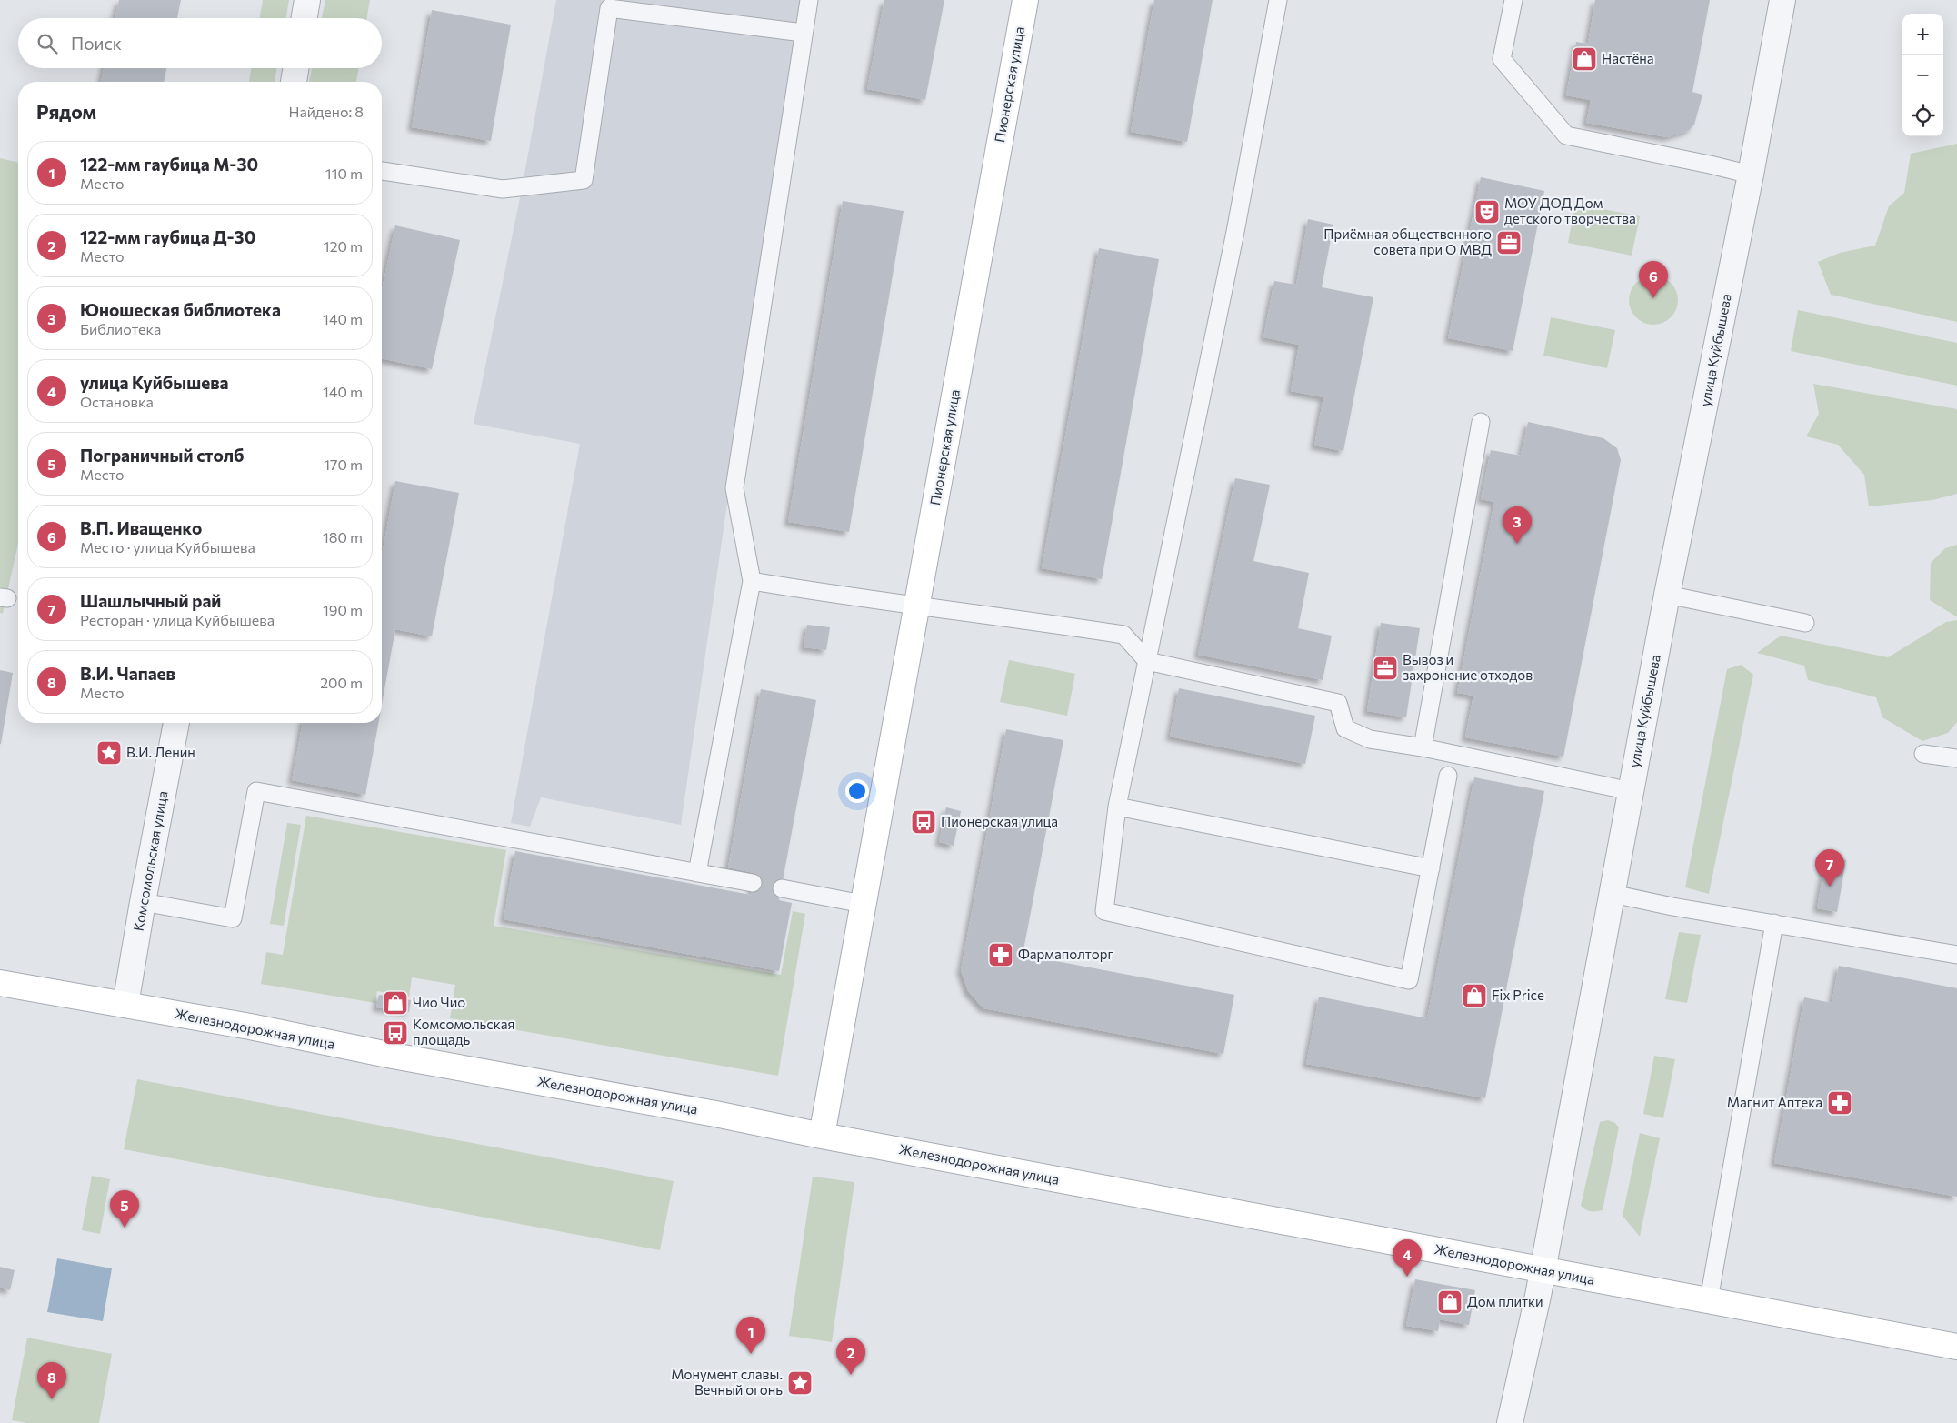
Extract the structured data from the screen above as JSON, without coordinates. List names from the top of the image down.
{
  "streets": {
    "main road": ["Пионерская улица", "Железнодорожная улица"],
    "street": ["улица Куйбышева", "Комсомольская улица"]
  },
  "crossings": [
    ["Пионерская улица", "Железнодорожная улица"],
    ["улица Куйбышева", "Железнодорожная улица"],
    ["Комсомольская улица", "Железнодорожная улица"]
  ],
  "places": {
    "shop": [
      "Настёна",
      "Fix Price",
      "Чио Чио",
      "Дом плитки"
    ],
    "theatre": ["МОУ ДОД Дом детского творчества"],
    "office": ["Приёмная общественного совета при О МВД", "Вывоз и захронение отходов"],
    "place": ["В.И. Ленин", "Монумент славы. Вечный огонь"],
    "bus stop": ["Пионерская улица", "Комсомольская площадь"],
    "pharmacy": ["Фармаполторг", "Магнит Аптека"]
  },
  "page": {
    "map_buttons": ["+", "−"],
    "search": "Поиск",
    "heading": ["Рядом", "Найдено: 8"],
    "list": [
      {
        "mark": "1",
        "name": "122-мм гаубица М-30",
        "note": "Место",
        "value": "110 m"
      },
      {
        "mark": "2",
        "name": "122-мм гаубица Д-30",
        "note": "Место",
        "value": "120 m"
      },
      {
        "mark": "3",
        "name": "Юношеская библиотека",
        "note": "Библиотека",
        "value": "140 m"
      },
      {
        "mark": "4",
        "name": "улица Куйбышева",
        "note": "Остановка",
        "value": "140 m"
      },
      {
        "mark": "5",
        "name": "Пограничный столб",
        "note": "Место",
        "value": "170 m"
      },
      {
        "mark": "6",
        "name": "В.П. Иващенко",
        "note": "Место · улица Куйбышева",
        "value": "180 m"
      },
      {
        "mark": "7",
        "name": "Шашлычный рай",
        "note": "Ресторан · улица Куйбышева",
        "value": "190 m"
      },
      {
        "mark": "8",
        "name": "В.И. Чапаев",
        "note": "Место",
        "value": "200 m"
      }
    ],
    "pins": [
      "6",
      "3",
      "7",
      "5",
      "4",
      "1",
      "2",
      "8"
    ]
  }
}
